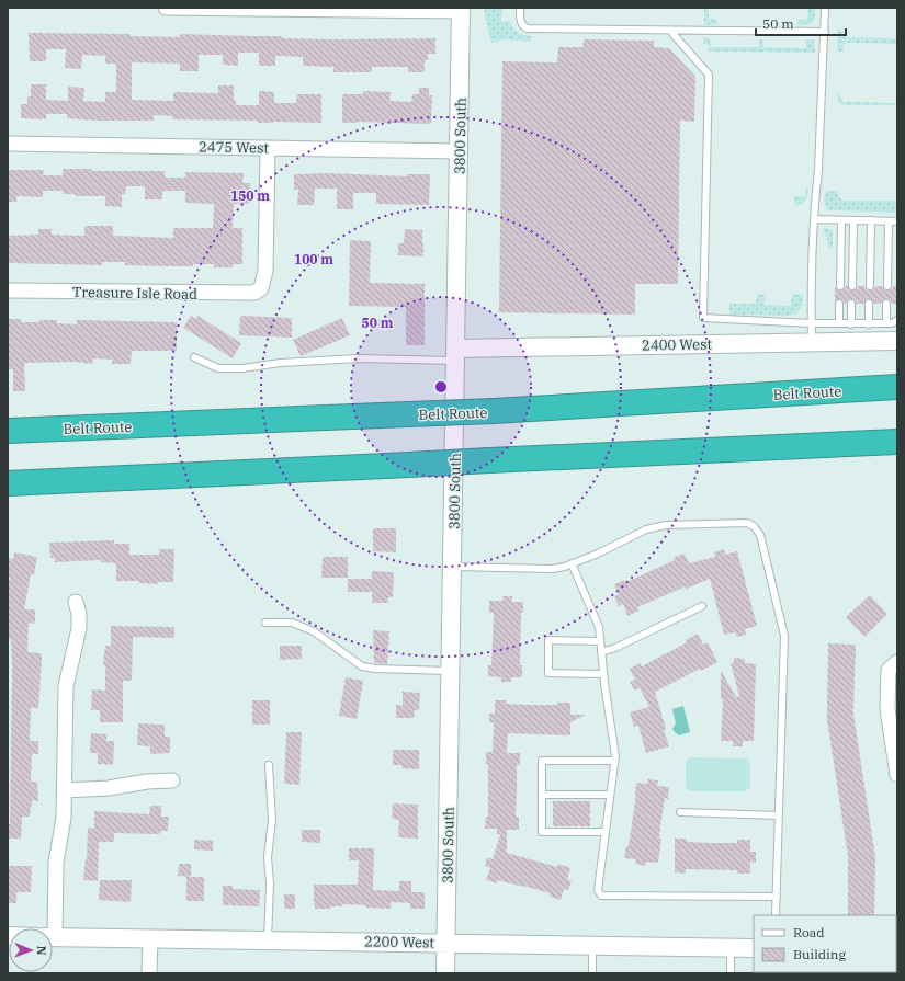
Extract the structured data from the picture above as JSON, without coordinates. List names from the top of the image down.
{
  "streets": {
    "highway": ["Belt Route"],
    "street": [
      "3800 South",
      "2475 West",
      "Treasure Isle Road",
      "2400 West",
      "2200 West"
    ]
  },
  "crossings": [
    ["3800 South", "2475 West"],
    ["3800 South", "2400 West"],
    ["3800 South", "2200 West"],
    ["2475 West", "Treasure Isle Road"]
  ],
  "legend": ["Road", "Building"],
  "scale_bar": "50 m",
  "north": "right",
  "rings": ["150 m", "100 m", "50 m"]
}
